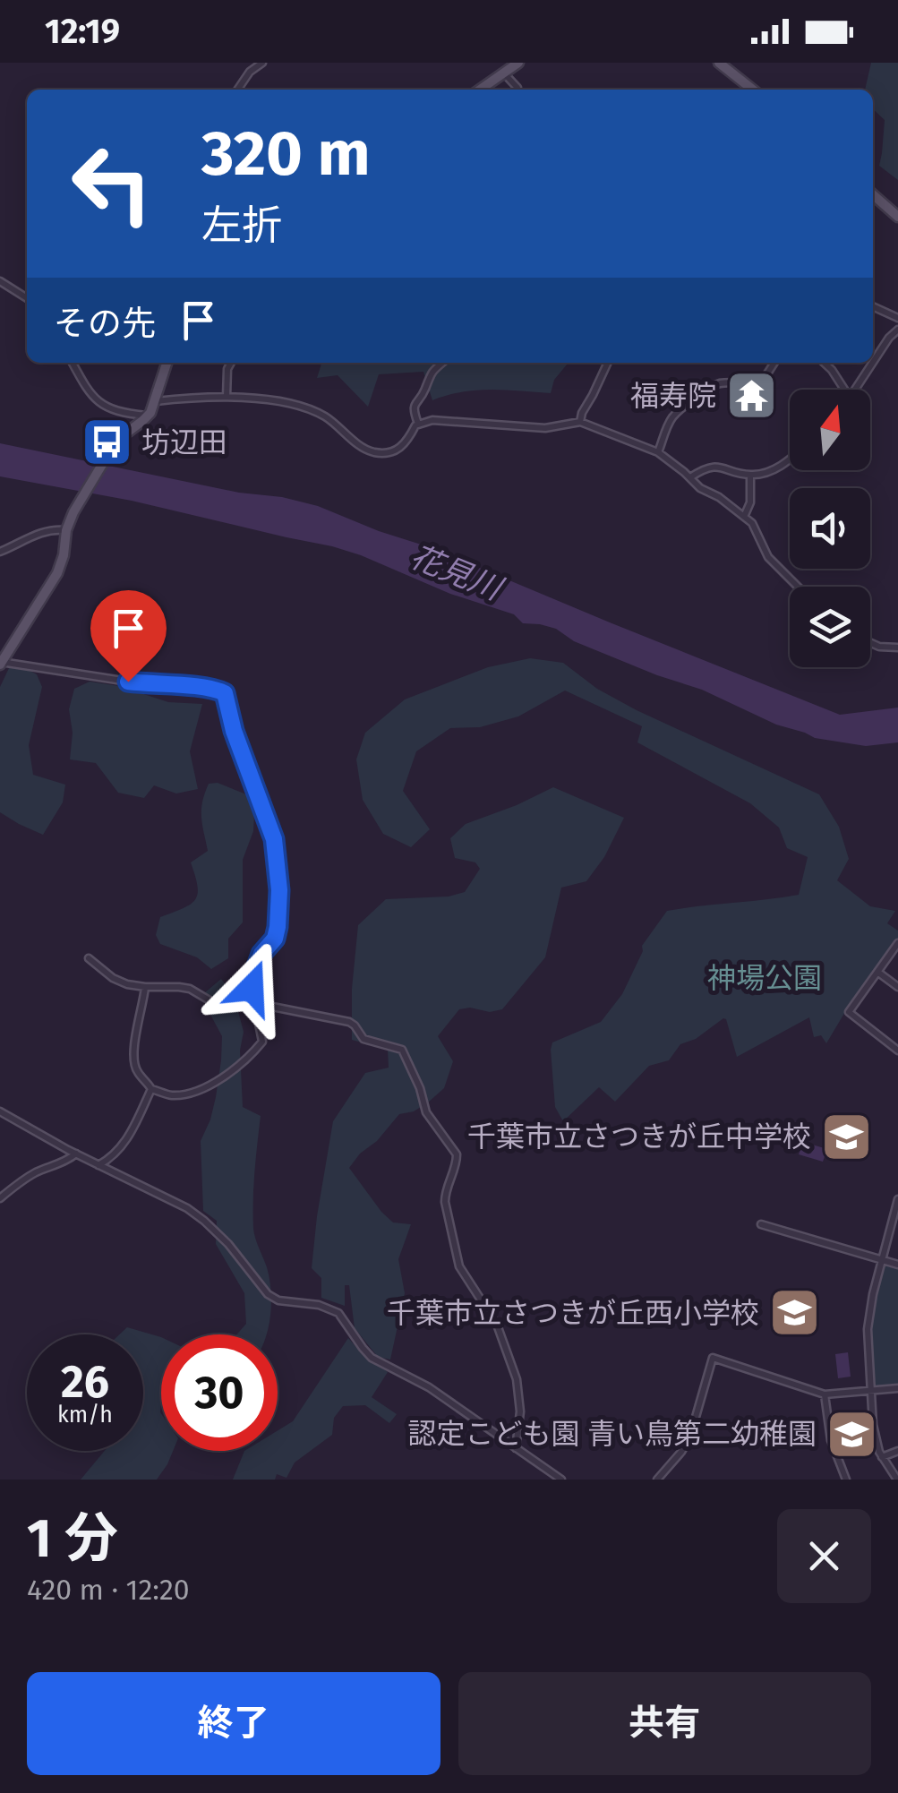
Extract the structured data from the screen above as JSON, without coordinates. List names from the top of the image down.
{
  "water": ["花見川"],
  "parks": ["神場公園"],
  "places": {
    "temple": ["福寿院"],
    "bus stop": ["坊辺田"],
    "school or university": ["千葉市立さつきが丘中学校", "千葉市立さつきが丘西小学校", "認定こども園 青い鳥第二幼稚園"]
  },
  "north": "top",
  "page": {
    "status": "12:19",
    "turn": ["320 m", "左折"],
    "then": "その先",
    "speed": "26 km/h",
    "limit": "30",
    "heading": ["1 分", "420 m · 12:20"],
    "buttons": ["終了", "共有"]
  }
}
